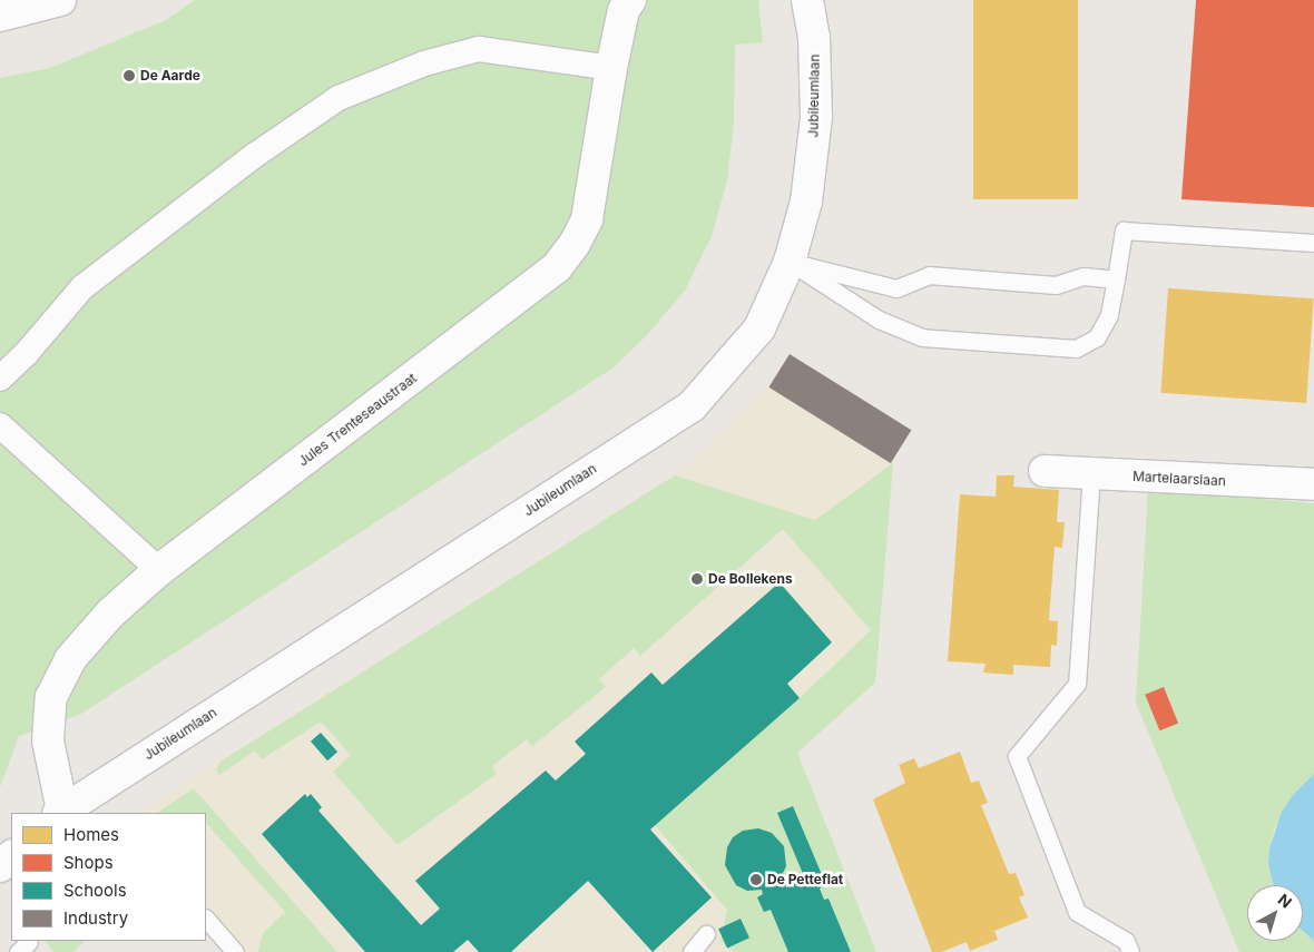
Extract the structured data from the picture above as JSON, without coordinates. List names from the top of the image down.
{
  "streets": {
    "street": ["Jubileumlaan", "Jules Trenteseaustraat", "Martelaarslaan"]
  },
  "crossings": [
    ["Jubileumlaan", "Jules Trenteseaustraat"]
  ],
  "places": ["De Aarde", "De Bollekens", "De Petteflat"],
  "legend": [
    "Homes",
    "Shops",
    "Schools",
    "Industry"
  ],
  "north": "top right"
}
